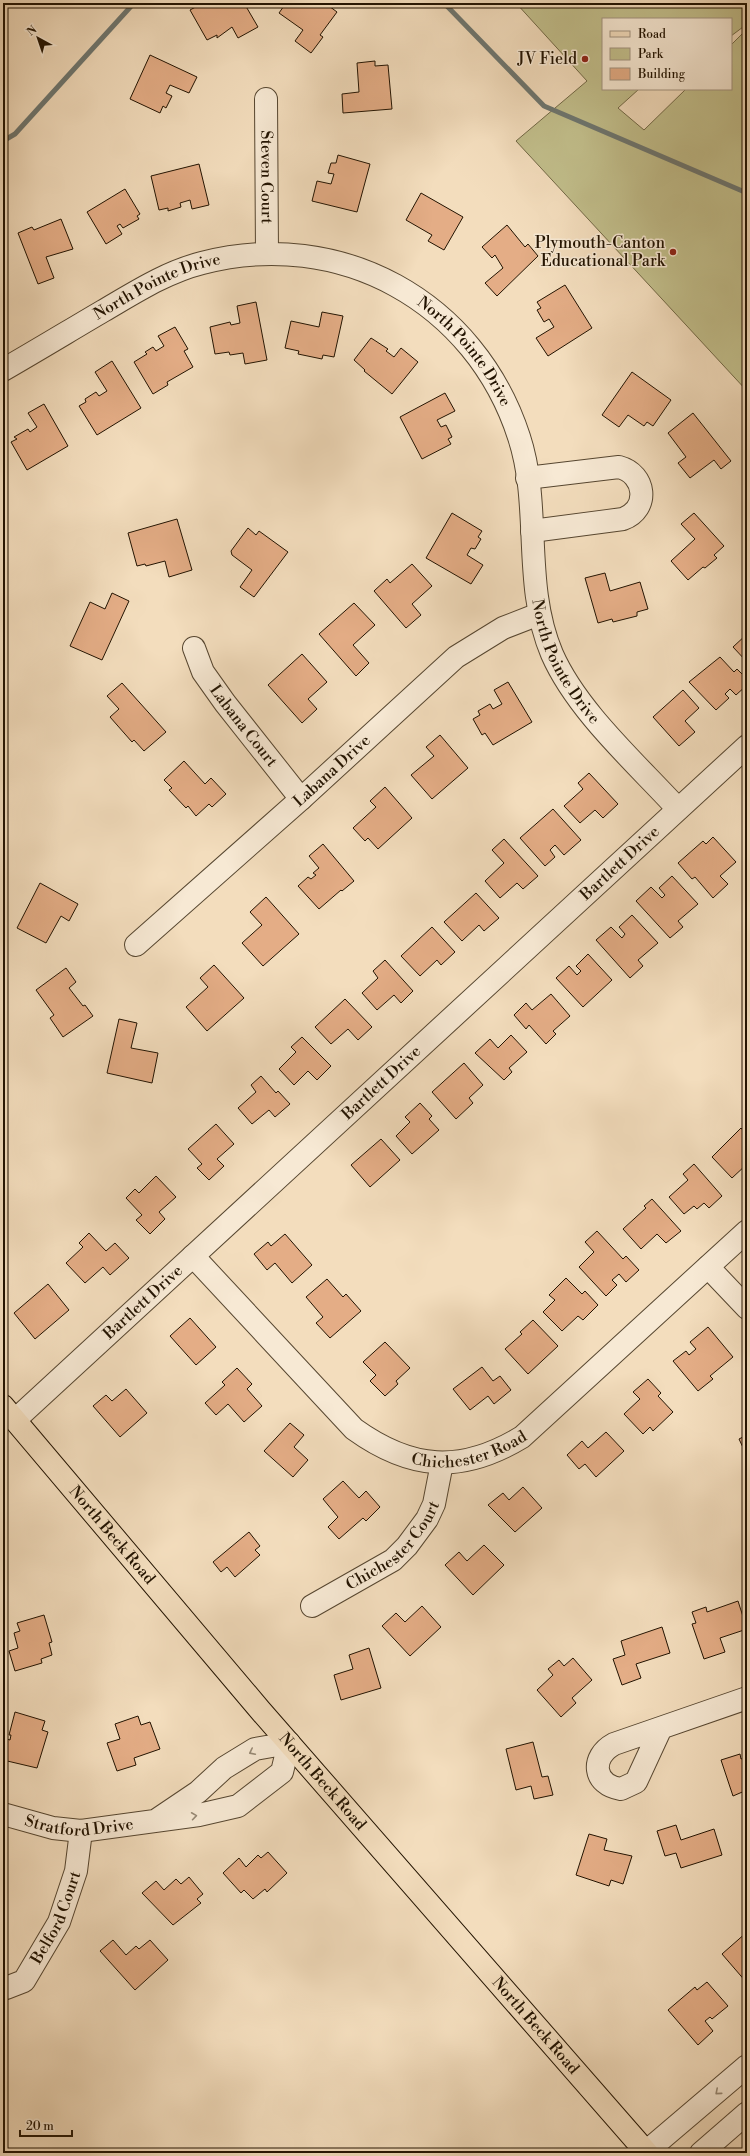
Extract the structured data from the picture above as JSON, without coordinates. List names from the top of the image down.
{
  "streets": {
    "main road": ["North Beck Road"],
    "street": [
      "Steven Court",
      "North Pointe Drive",
      "Labana Court",
      "Labana Drive",
      "Bartlett Drive",
      "Chichester Road",
      "Chichester Court",
      "Stratford Drive",
      "Belford Court"
    ]
  },
  "crossings": [
    ["Steven Court", "North Pointe Drive"],
    ["North Pointe Drive", "Labana Drive"],
    ["North Pointe Drive", "Bartlett Drive"],
    ["Labana Court", "Labana Drive"],
    ["Bartlett Drive", "Chichester Road"],
    ["Bartlett Drive", "North Beck Road"],
    ["Chichester Road", "Chichester Court"],
    ["North Beck Road", "Stratford Drive"],
    ["Stratford Drive", "Belford Court"]
  ],
  "places": ["JV Field", "Plymouth-Canton Educational Park"],
  "legend": ["Road", "Park", "Building"],
  "scale_bar": "20 m",
  "north": "top left"
}
